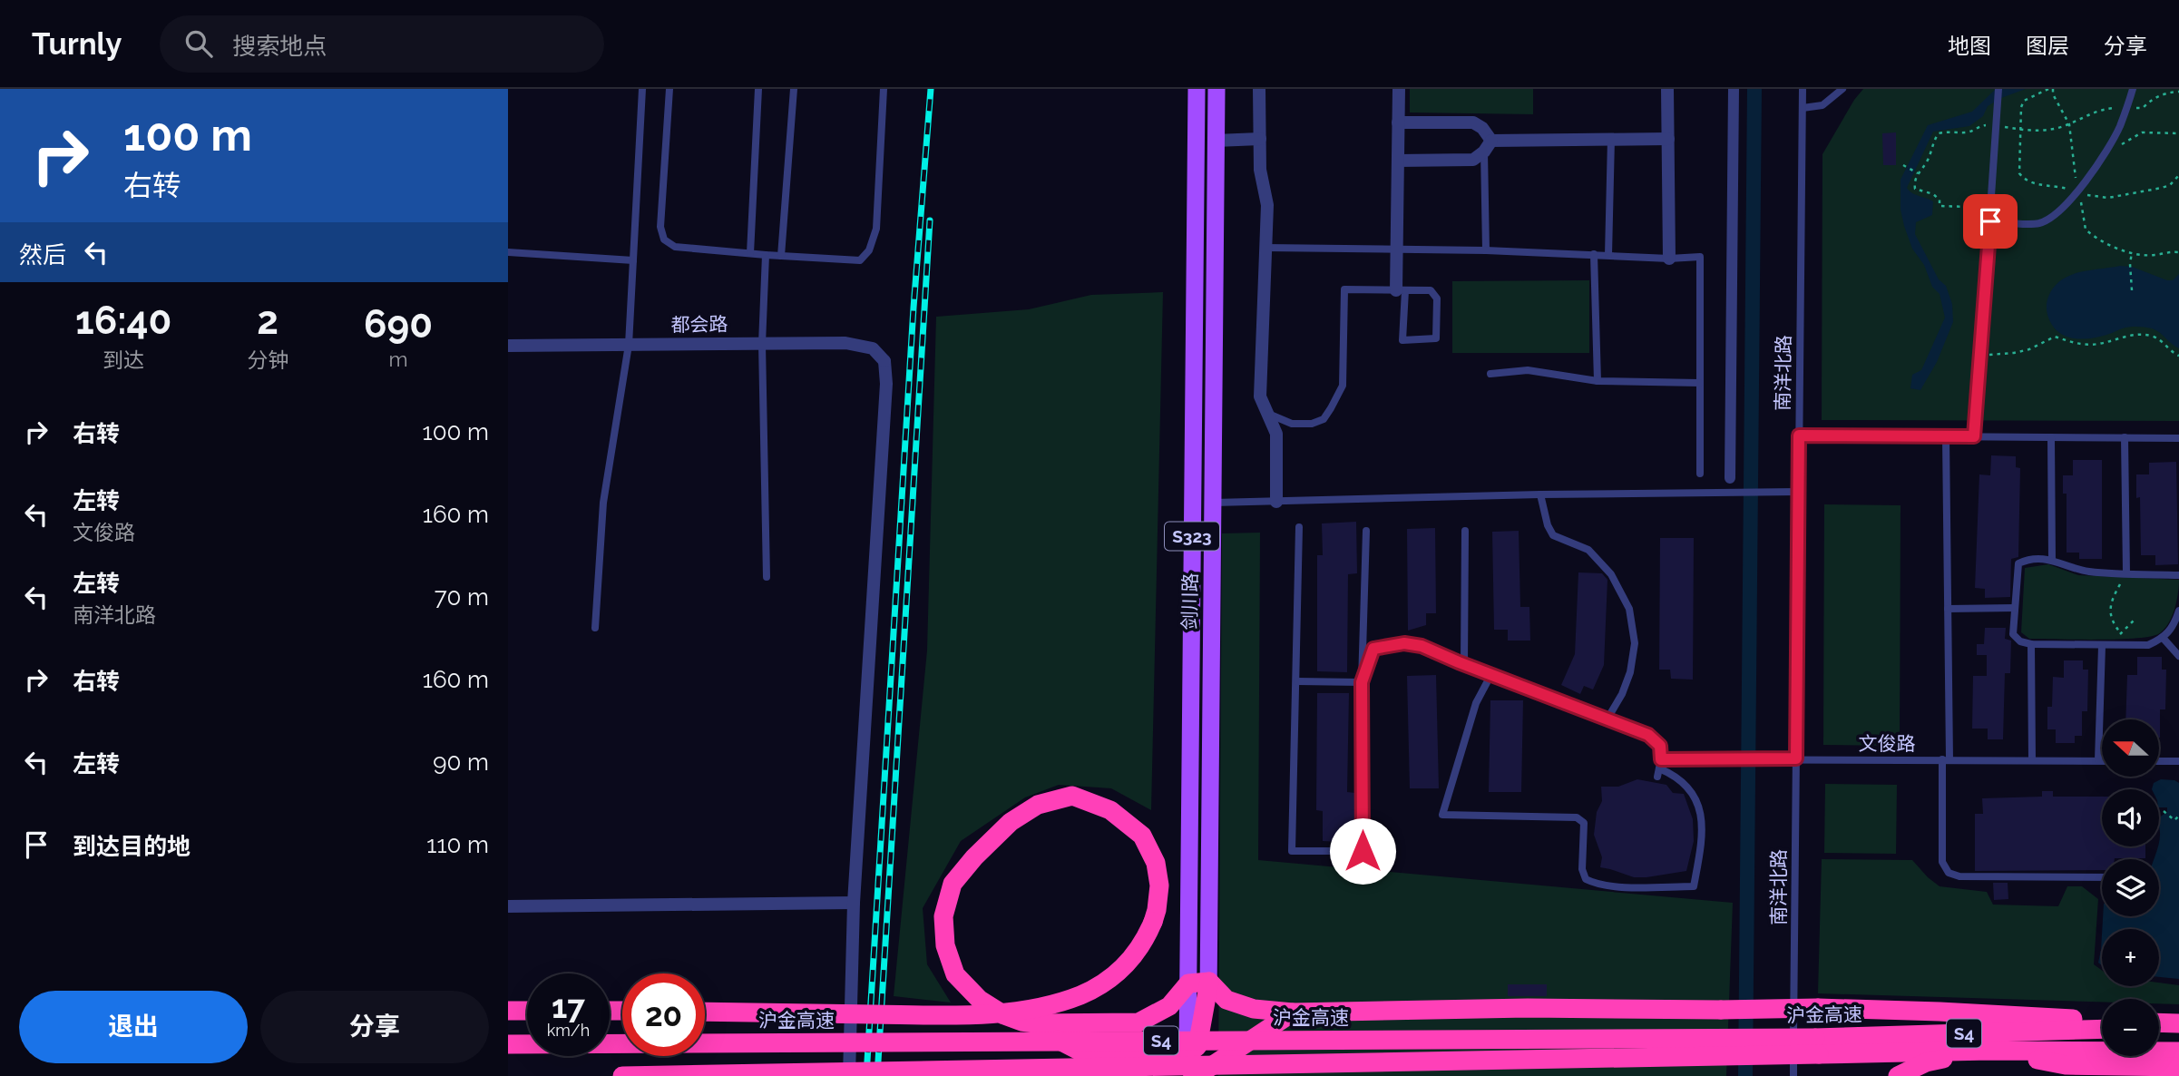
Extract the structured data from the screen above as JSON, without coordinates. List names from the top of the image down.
{
  "streets": {
    "highway": ["沪金高速", "S4"],
    "main road": ["S323", "剑川路"],
    "street": ["都会路"],
    "lane": ["南洋北路", "文俊路"]
  },
  "crossings": [
    ["南洋北路", "文俊路"]
  ],
  "north": "left",
  "page": {
    "header": "Turnly",
    "search": "搜索地点",
    "nav": ["地图", "图层", "分享"],
    "turn": ["100 m", "右转"],
    "then": "然后",
    "eta": [
      "16:40",
      "到达",
      "2",
      "分钟",
      "690",
      "m"
    ],
    "list": [
      {
        "name": "右转",
        "value": "100 m"
      },
      {
        "name": "左转",
        "note": "文俊路",
        "value": "160 m"
      },
      {
        "name": "左转",
        "note": "南洋北路",
        "value": "70 m"
      },
      {
        "name": "右转",
        "value": "160 m"
      },
      {
        "name": "左转",
        "value": "90 m"
      },
      {
        "name": "到达目的地",
        "value": "110 m"
      }
    ],
    "map_buttons": ["+", "−"],
    "speed": "17 km/h",
    "limit": "20",
    "buttons": ["退出", "分享"]
  }
}
